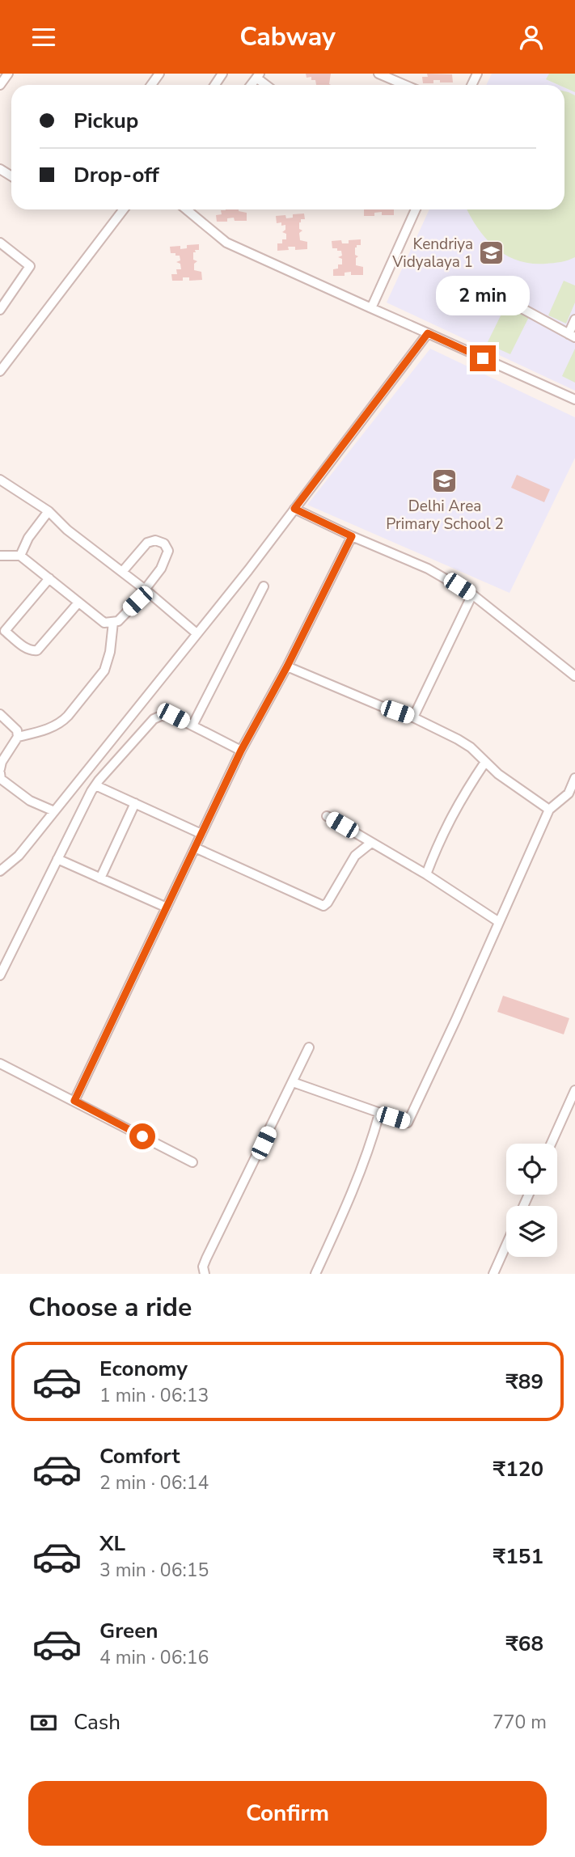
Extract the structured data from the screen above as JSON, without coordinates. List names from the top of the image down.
{
  "places": {
    "school or university": ["Kendriya Vidyalaya 1", "Delhi Area Primary School 2"]
  },
  "page": {
    "header": "Cabway",
    "banner": ["Pickup", "Drop-off"],
    "bubble": "2 min",
    "heading": "Choose a ride",
    "list": [
      {
        "name": "Economy",
        "note": "1 min · 06:13",
        "value": "₹89"
      },
      {
        "name": "Comfort",
        "note": "2 min · 06:14",
        "value": "₹120"
      },
      {
        "name": "XL",
        "note": "3 min · 06:15",
        "value": "₹151"
      },
      {
        "name": "Green",
        "note": "4 min · 06:16",
        "value": "₹68"
      }
    ],
    "pay": ["Cash", "770 m"],
    "buttons": "Confirm"
  }
}
